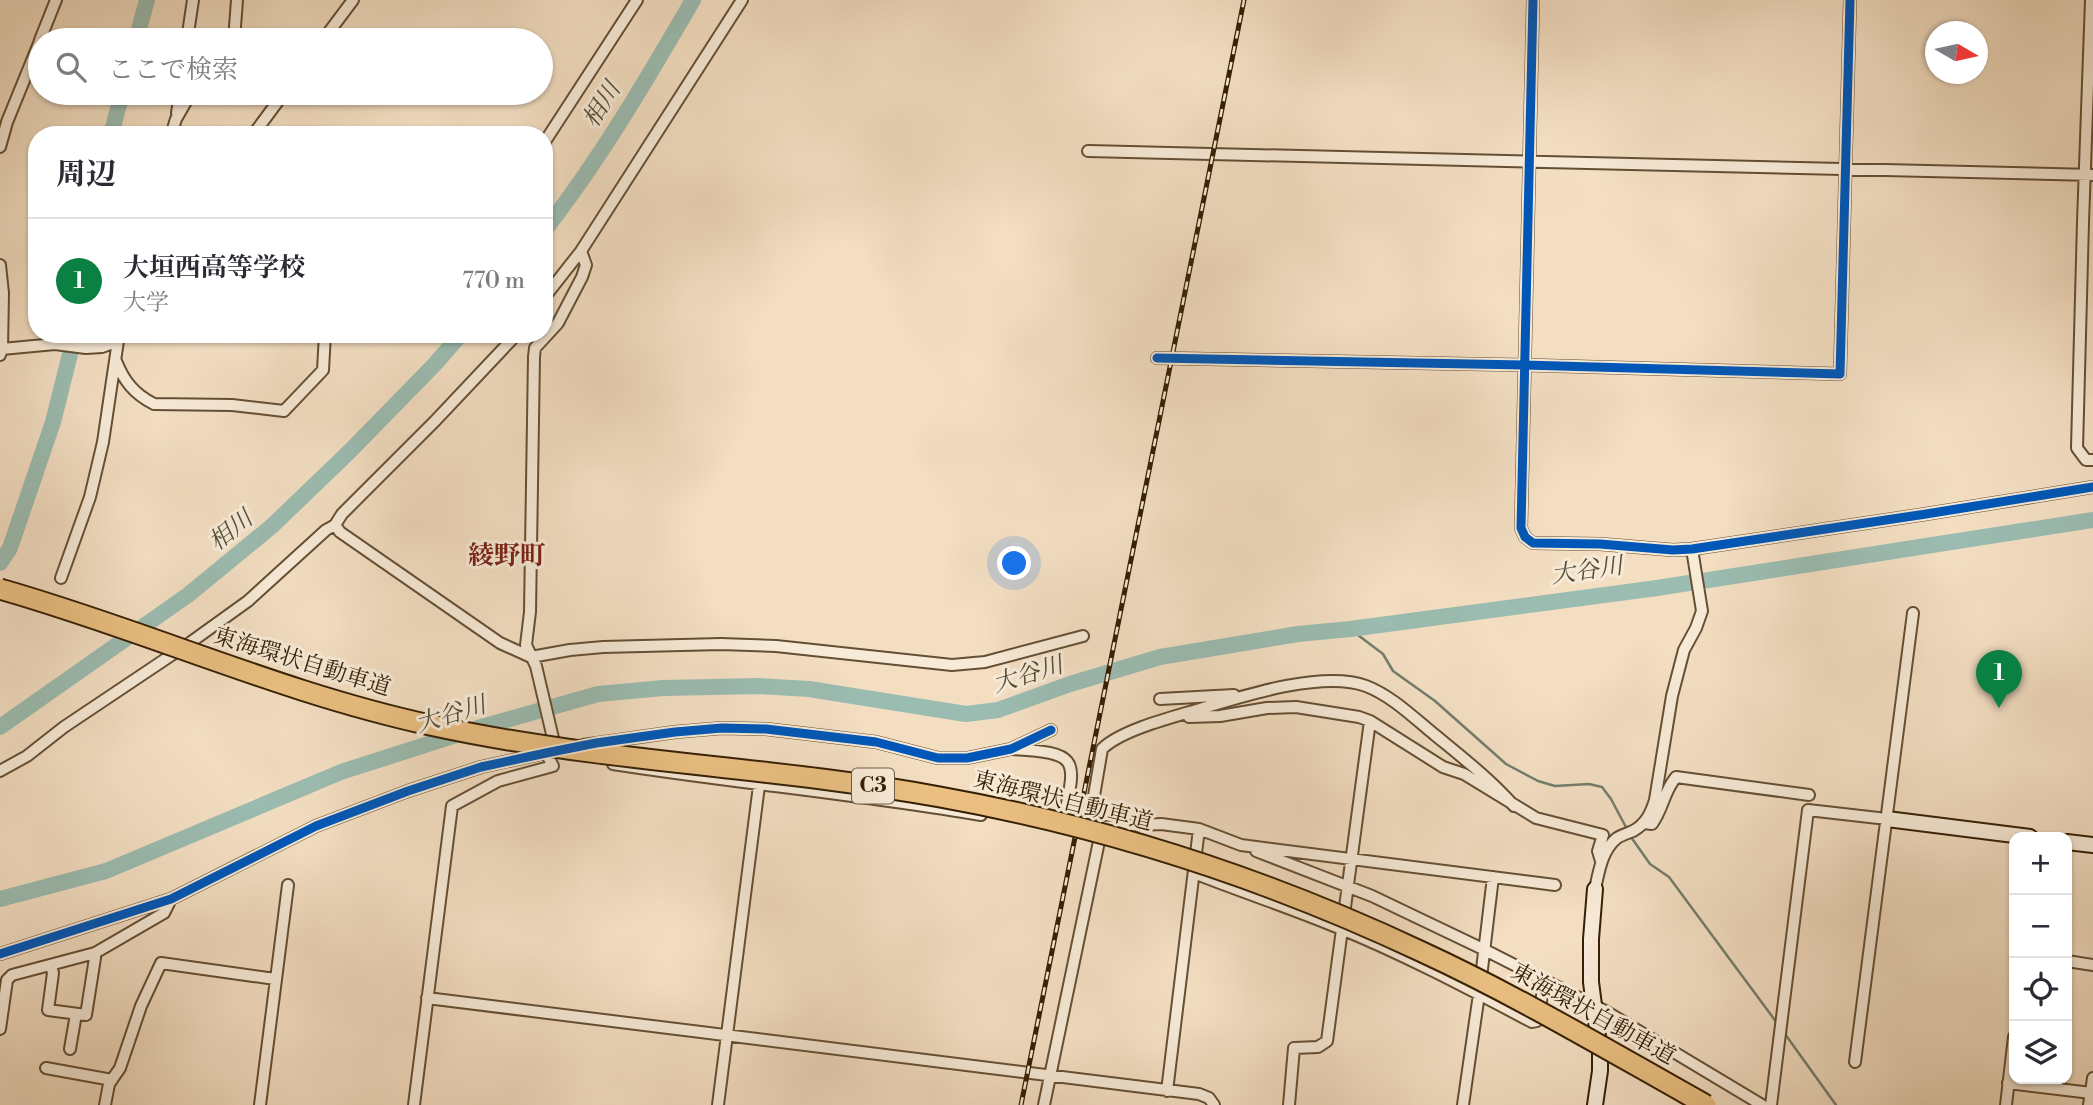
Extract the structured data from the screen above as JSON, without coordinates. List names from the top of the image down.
{
  "streets": {
    "highway": ["東海環状自動車道", "C3"]
  },
  "districts": ["綾野町"],
  "water": ["相川", "大谷川"],
  "north": "right",
  "page": {
    "search": "ここで検索",
    "heading": "周辺",
    "list": [
      {
        "mark": "1",
        "name": "大垣西高等学校",
        "note": "大学",
        "value": "770 m"
      }
    ],
    "pins": "1",
    "map_buttons": ["+", "−"]
  }
}
